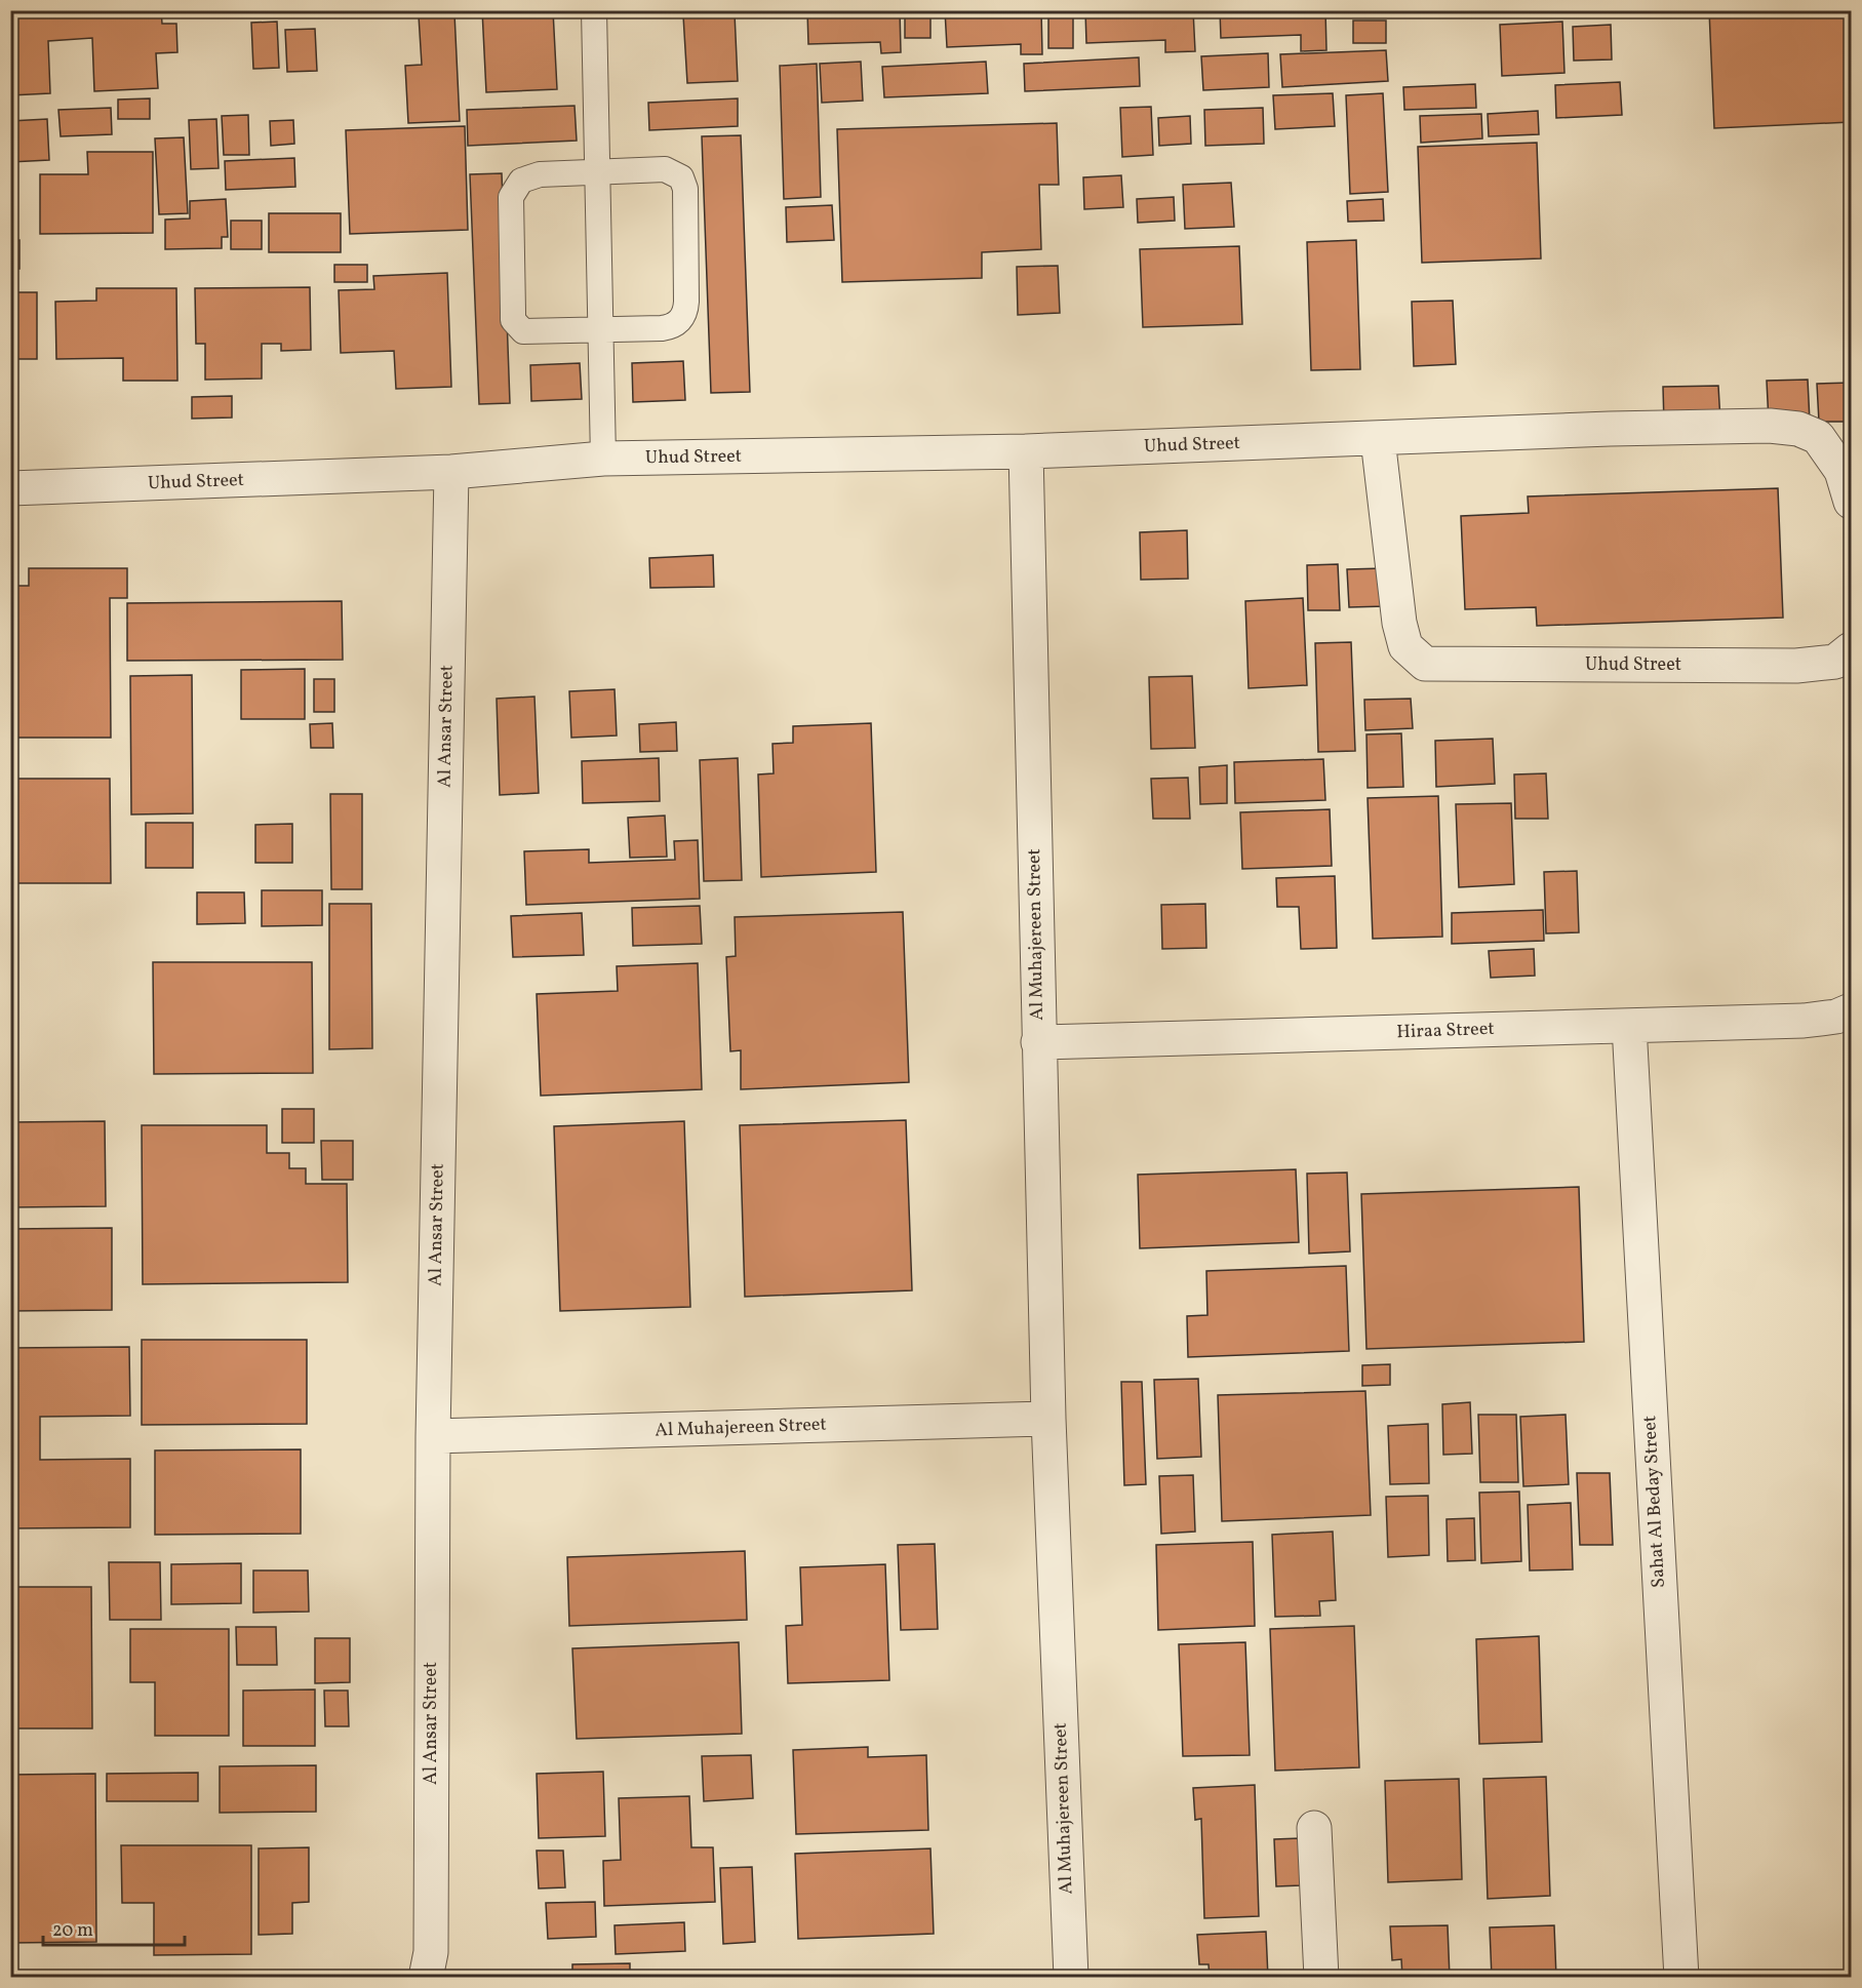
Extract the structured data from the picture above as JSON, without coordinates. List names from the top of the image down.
{
  "streets": {
    "street": [
      "Uhud Street",
      "Al Ansar Street",
      "Al Muhajereen Street",
      "Hiraa Street",
      "Sahat Al Beday Street"
    ]
  },
  "crossings": [
    ["Uhud Street", "Al Ansar Street"],
    ["Uhud Street", "Al Muhajereen Street"],
    ["Al Ansar Street", "Al Muhajereen Street"],
    ["Al Muhajereen Street", "Hiraa Street"],
    ["Hiraa Street", "Sahat Al Beday Street"]
  ],
  "scale_bar": "20 m"
}
